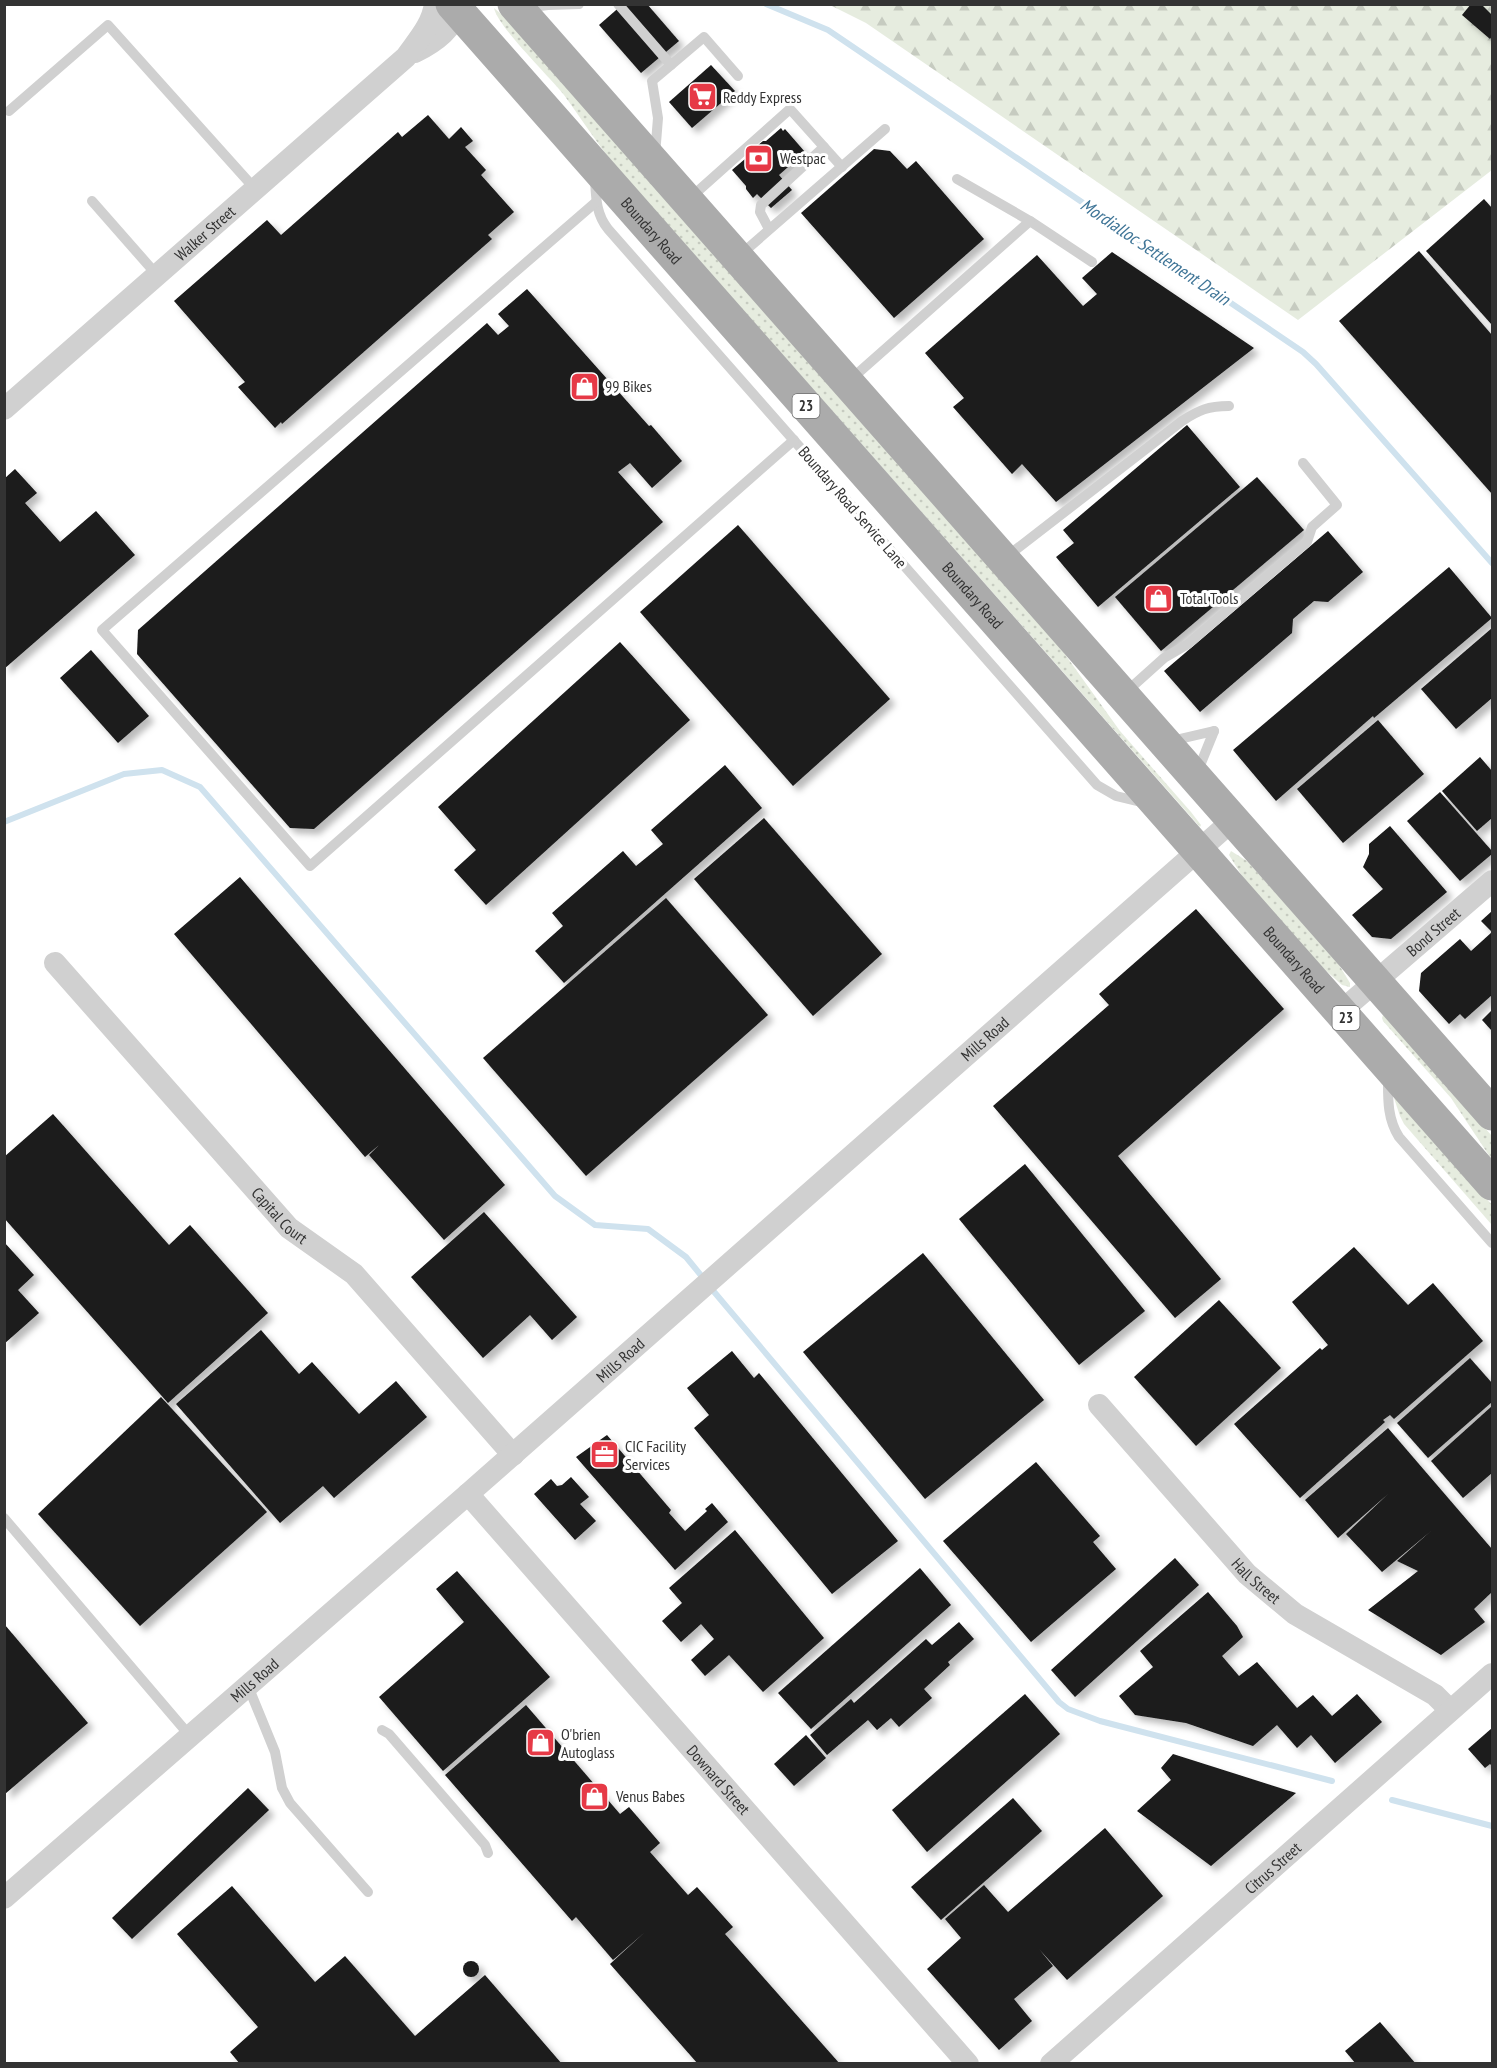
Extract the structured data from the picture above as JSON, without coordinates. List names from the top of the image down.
{
  "streets": {
    "main road": ["Boundary Road", "23"],
    "street": [
      "Walker Street",
      "Bond Street",
      "Mills Road",
      "Capital Court",
      "Hall Street",
      "Downard Street",
      "Citrus Street"
    ],
    "lane": ["Boundary Road Service Lane"]
  },
  "crossings": [
    ["Boundary Road", "Walker Street"],
    ["Boundary Road", "Boundary Road Service Lane"],
    ["Boundary Road", "Bond Street"],
    ["Boundary Road", "Mills Road"],
    ["Mills Road", "Capital Court"],
    ["Mills Road", "Downard Street"],
    ["Hall Street", "Citrus Street"]
  ],
  "water": ["Mordialloc Settlement Drain"],
  "places": {
    "supermarket": ["Reddy Express"],
    "bank": ["Westpac"],
    "shop": [
      "99 Bikes",
      "Total Tools",
      "O'brien Autoglass",
      "Venus Babes"
    ],
    "office": ["CIC Facility Services"]
  }
}
